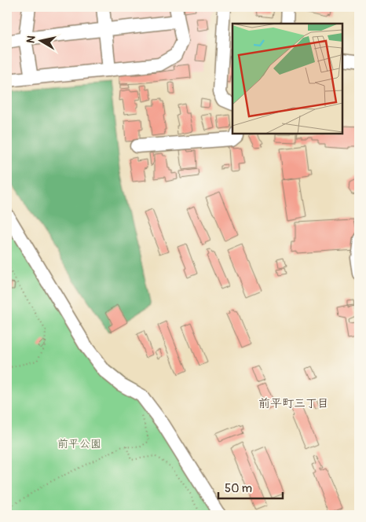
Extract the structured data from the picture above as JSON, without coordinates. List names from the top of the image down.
{
  "districts": ["前平町三丁目"],
  "parks": ["前平公園"],
  "scale_bar": "50 m",
  "north": "left"
}
